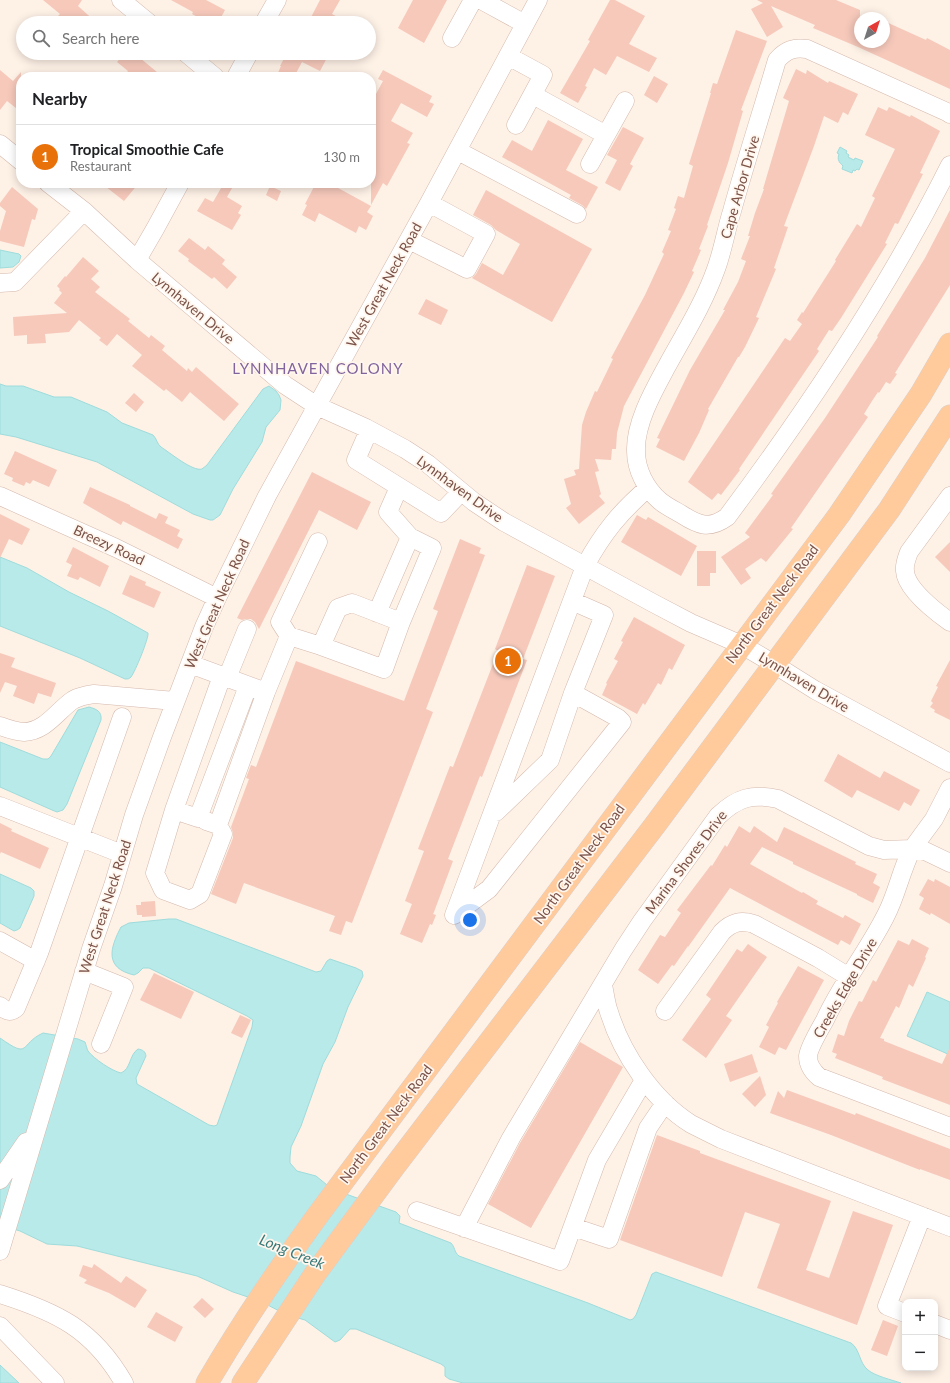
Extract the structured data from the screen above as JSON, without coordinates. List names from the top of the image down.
{
  "streets": {
    "main road": ["North Great Neck Road"],
    "street": [
      "Cape Arbor Drive",
      "West Great Neck Road",
      "Lynnhaven Drive",
      "Breezy Road",
      "Marina Shores Drive",
      "Creeks Edge Drive"
    ]
  },
  "crossings": [
    ["West Great Neck Road", "Lynnhaven Drive"],
    ["West Great Neck Road", "Breezy Road"],
    ["Lynnhaven Drive", "North Great Neck Road"],
    ["Marina Shores Drive", "Creeks Edge Drive"]
  ],
  "districts": ["LYNNHAVEN COLONY"],
  "water": ["Long Creek"],
  "north": "top right",
  "page": {
    "search": "Search here",
    "heading": "Nearby",
    "list": [
      {
        "mark": "1",
        "name": "Tropical Smoothie Cafe",
        "note": "Restaurant",
        "value": "130 m"
      }
    ],
    "pins": "1",
    "map_buttons": ["+", "−"]
  }
}
